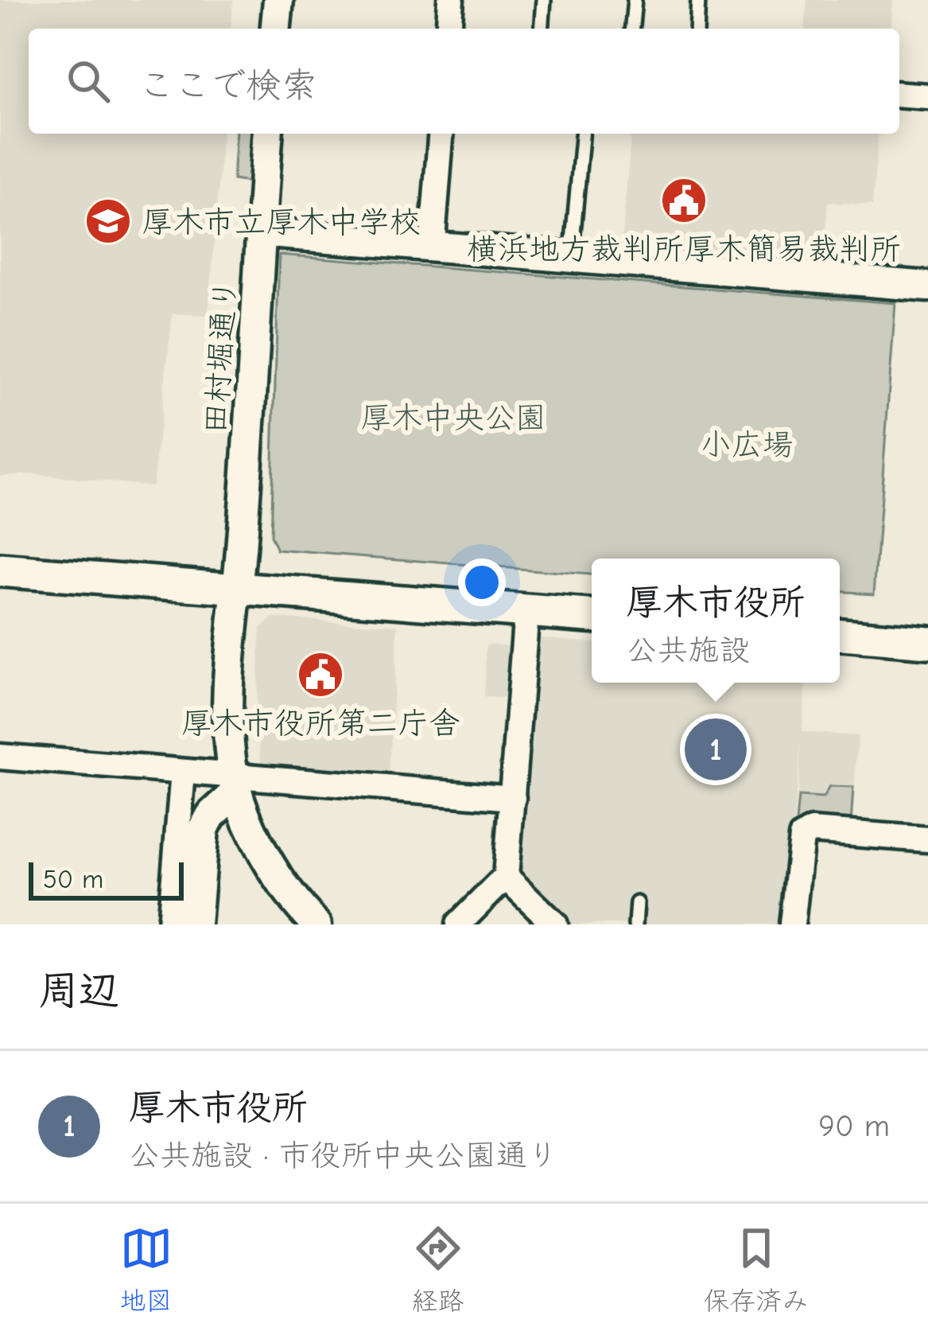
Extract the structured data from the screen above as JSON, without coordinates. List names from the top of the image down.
{
  "streets": {
    "street": ["田村堀通り"]
  },
  "parks": ["厚木中央公園", "小広場"],
  "places": {
    "public building": ["横浜地方裁判所厚木簡易裁判所", "厚木市役所第二庁舎"],
    "school or university": ["厚木市立厚木中学校"]
  },
  "scale_bar": "50 m",
  "page": {
    "search": "ここで検索",
    "popup": ["厚木市役所", "公共施設"],
    "pins": "1",
    "scale": "50 m",
    "heading": "周辺",
    "list": [
      {
        "mark": "1",
        "name": "厚木市役所",
        "note": "公共施設 · 市役所中央公園通り",
        "value": "90 m"
      }
    ],
    "nav": ["地図", "経路", "保存済み"]
  }
}
